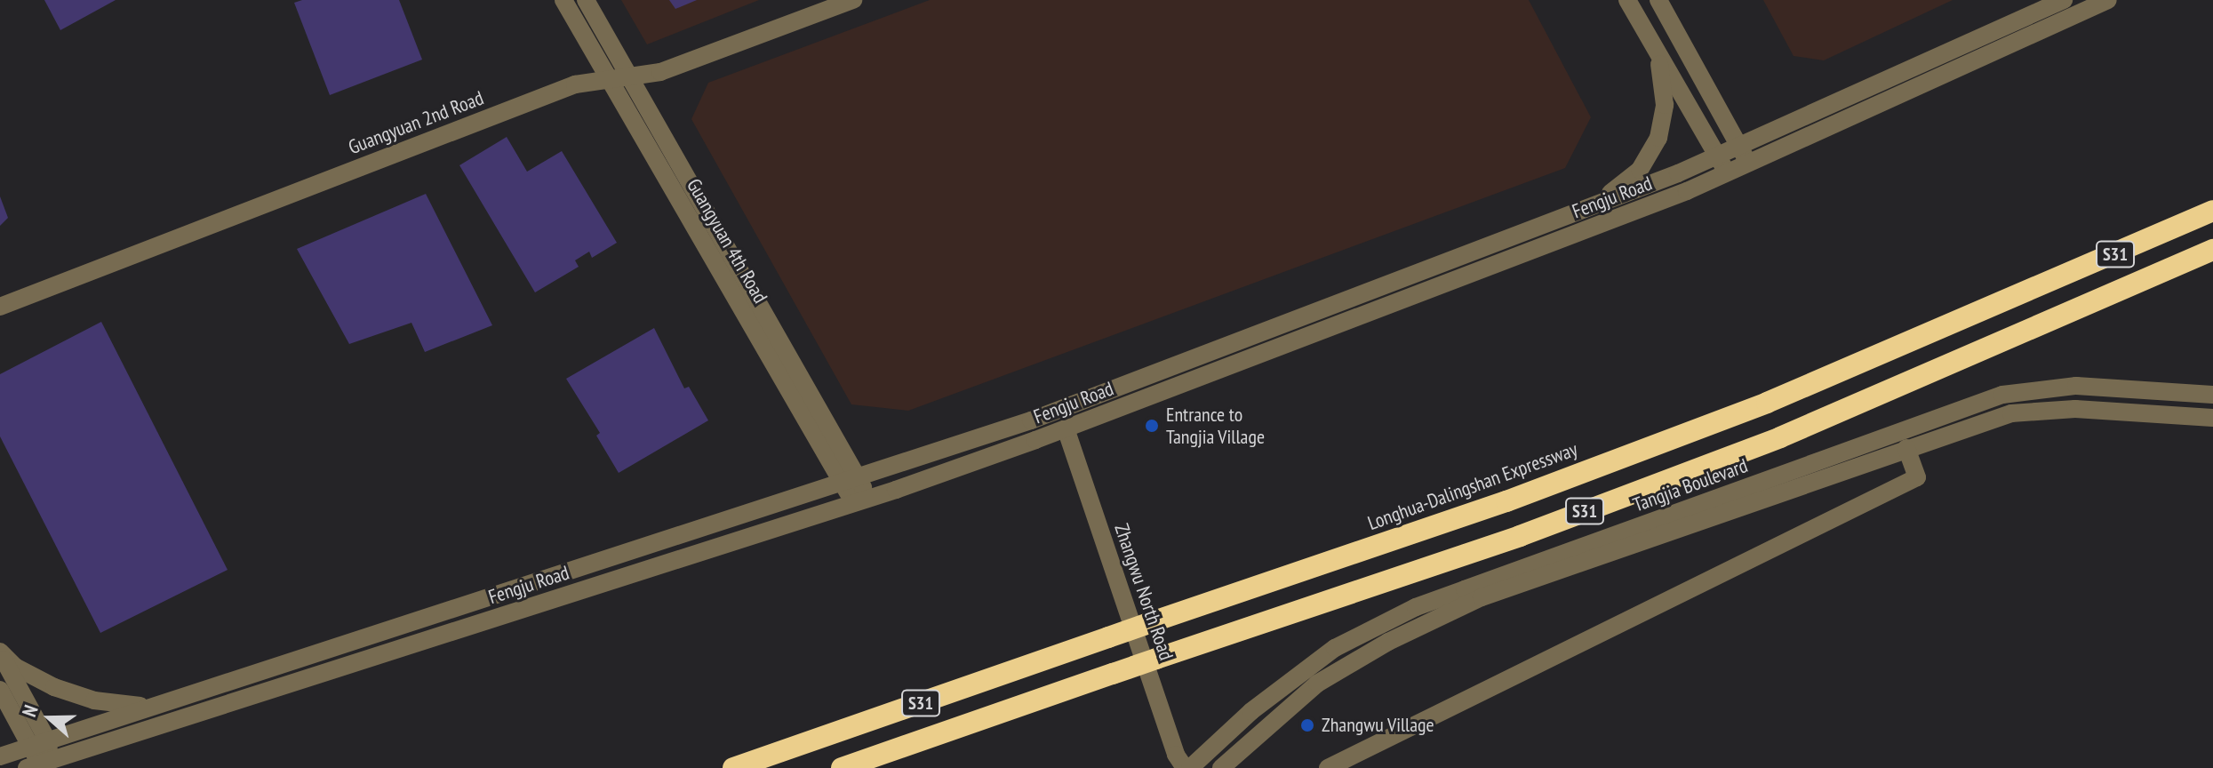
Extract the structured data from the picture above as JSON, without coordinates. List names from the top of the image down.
{
  "streets": {
    "highway": ["S31", "Longhua-Dalingshan Expressway"],
    "street": [
      "Guangyuan 2nd Road",
      "Fengju Road",
      "Guangyuan 4th Road",
      "Tangjia Boulevard",
      "Zhangwu North Road"
    ]
  },
  "crossings": [
    ["Guangyuan 2nd Road", "Guangyuan 4th Road"],
    ["Fengju Road", "Guangyuan 4th Road"],
    ["Fengju Road", "Zhangwu North Road"],
    ["Tangjia Boulevard", "Zhangwu North Road"]
  ],
  "places": ["Entrance to Tangjia Village", "Zhangwu Village"],
  "north": "left"
}
